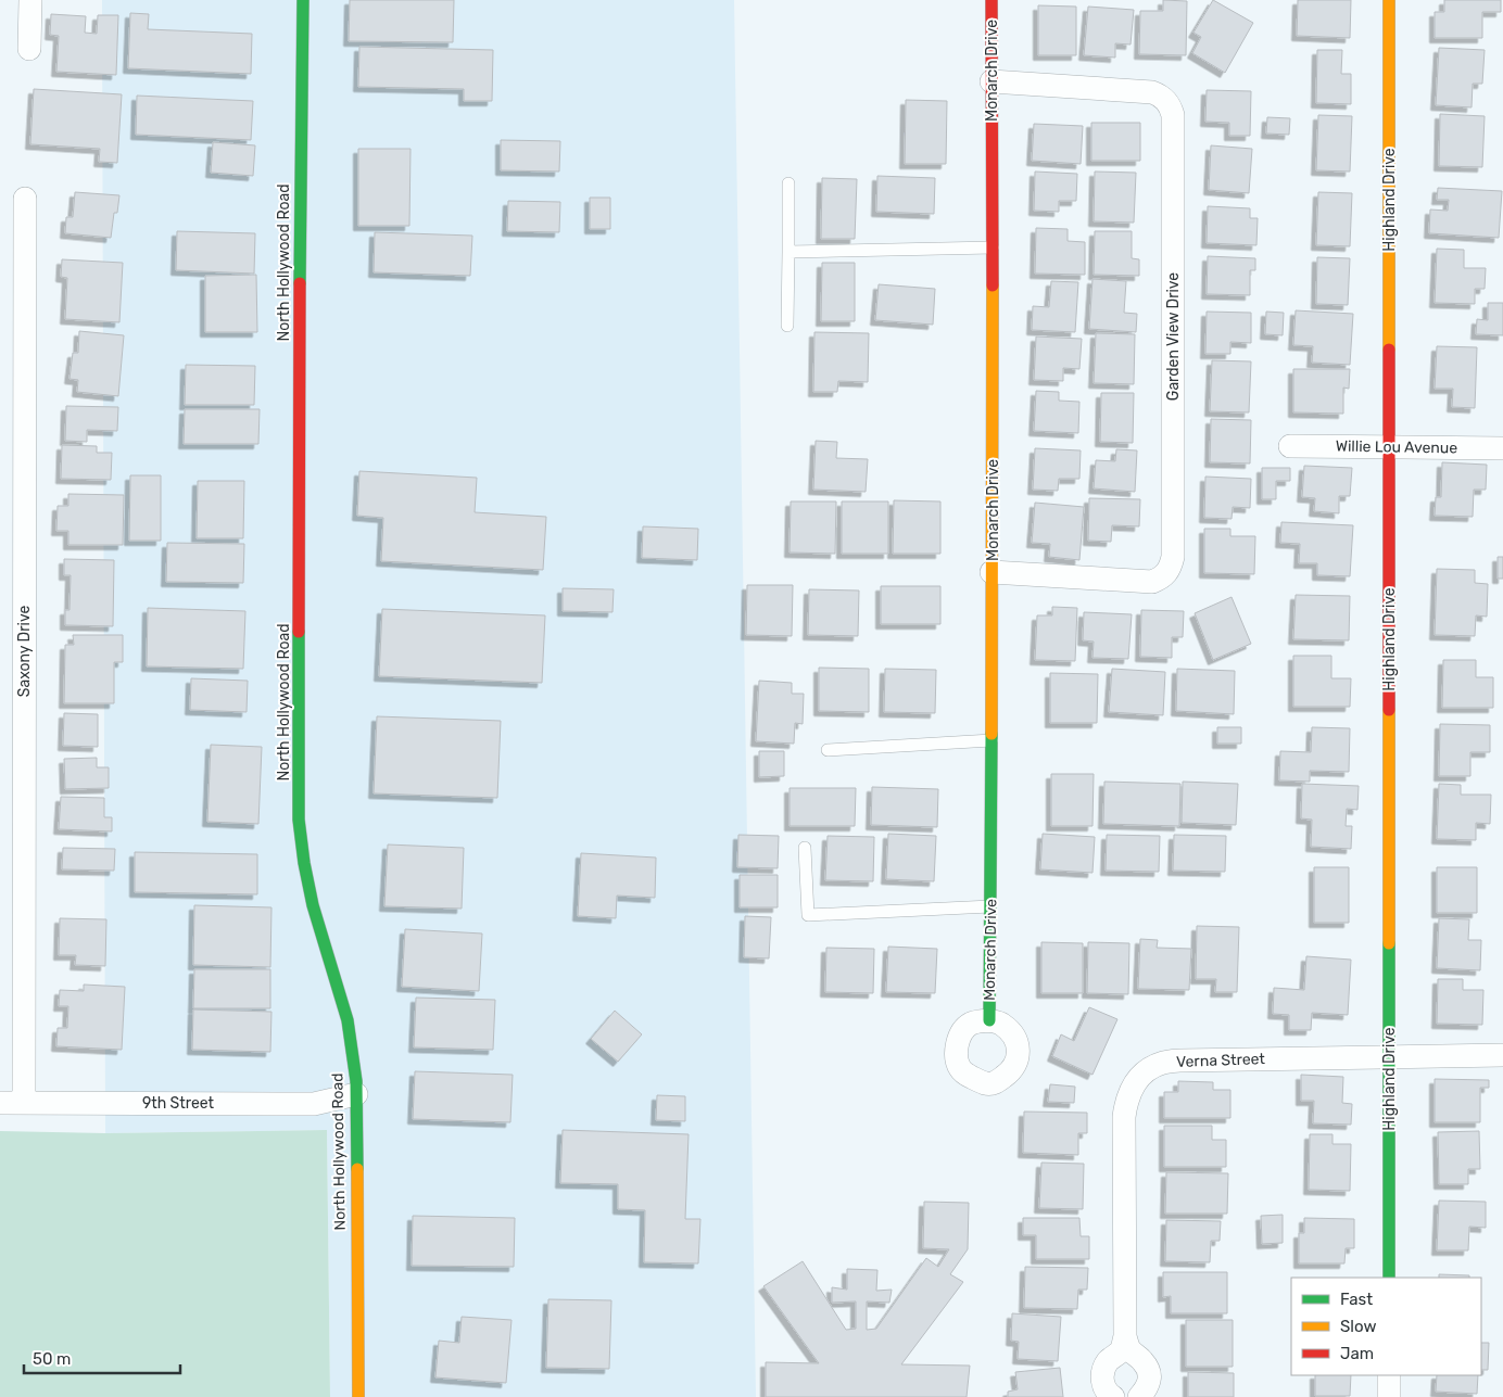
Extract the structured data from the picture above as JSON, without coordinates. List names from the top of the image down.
{
  "streets": {
    "street": [
      "Monarch Drive",
      "Highland Drive",
      "North Hollywood Road",
      "Garden View Drive",
      "Willie Lou Avenue",
      "Saxony Drive",
      "Verna Street",
      "9th Street"
    ]
  },
  "crossings": [
    ["Monarch Drive", "Garden View Drive"],
    ["Highland Drive", "Willie Lou Avenue"],
    ["Highland Drive", "Verna Street"],
    ["North Hollywood Road", "9th Street"],
    ["Saxony Drive", "9th Street"]
  ],
  "legend": ["Fast", "Slow", "Jam"],
  "scale_bar": "50 m"
}
